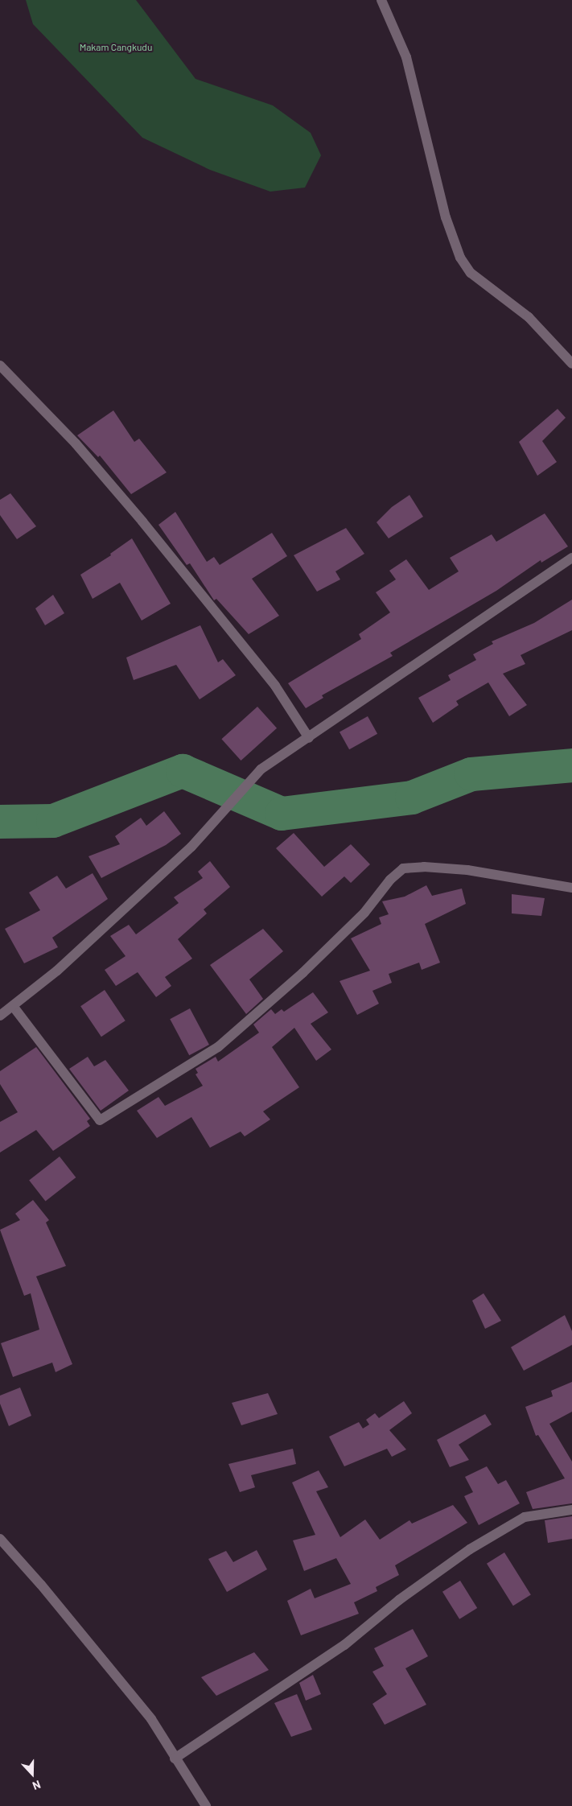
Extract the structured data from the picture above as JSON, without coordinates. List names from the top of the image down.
{
  "parks": ["Makam Cangkudu"],
  "north": "bottom"
}
